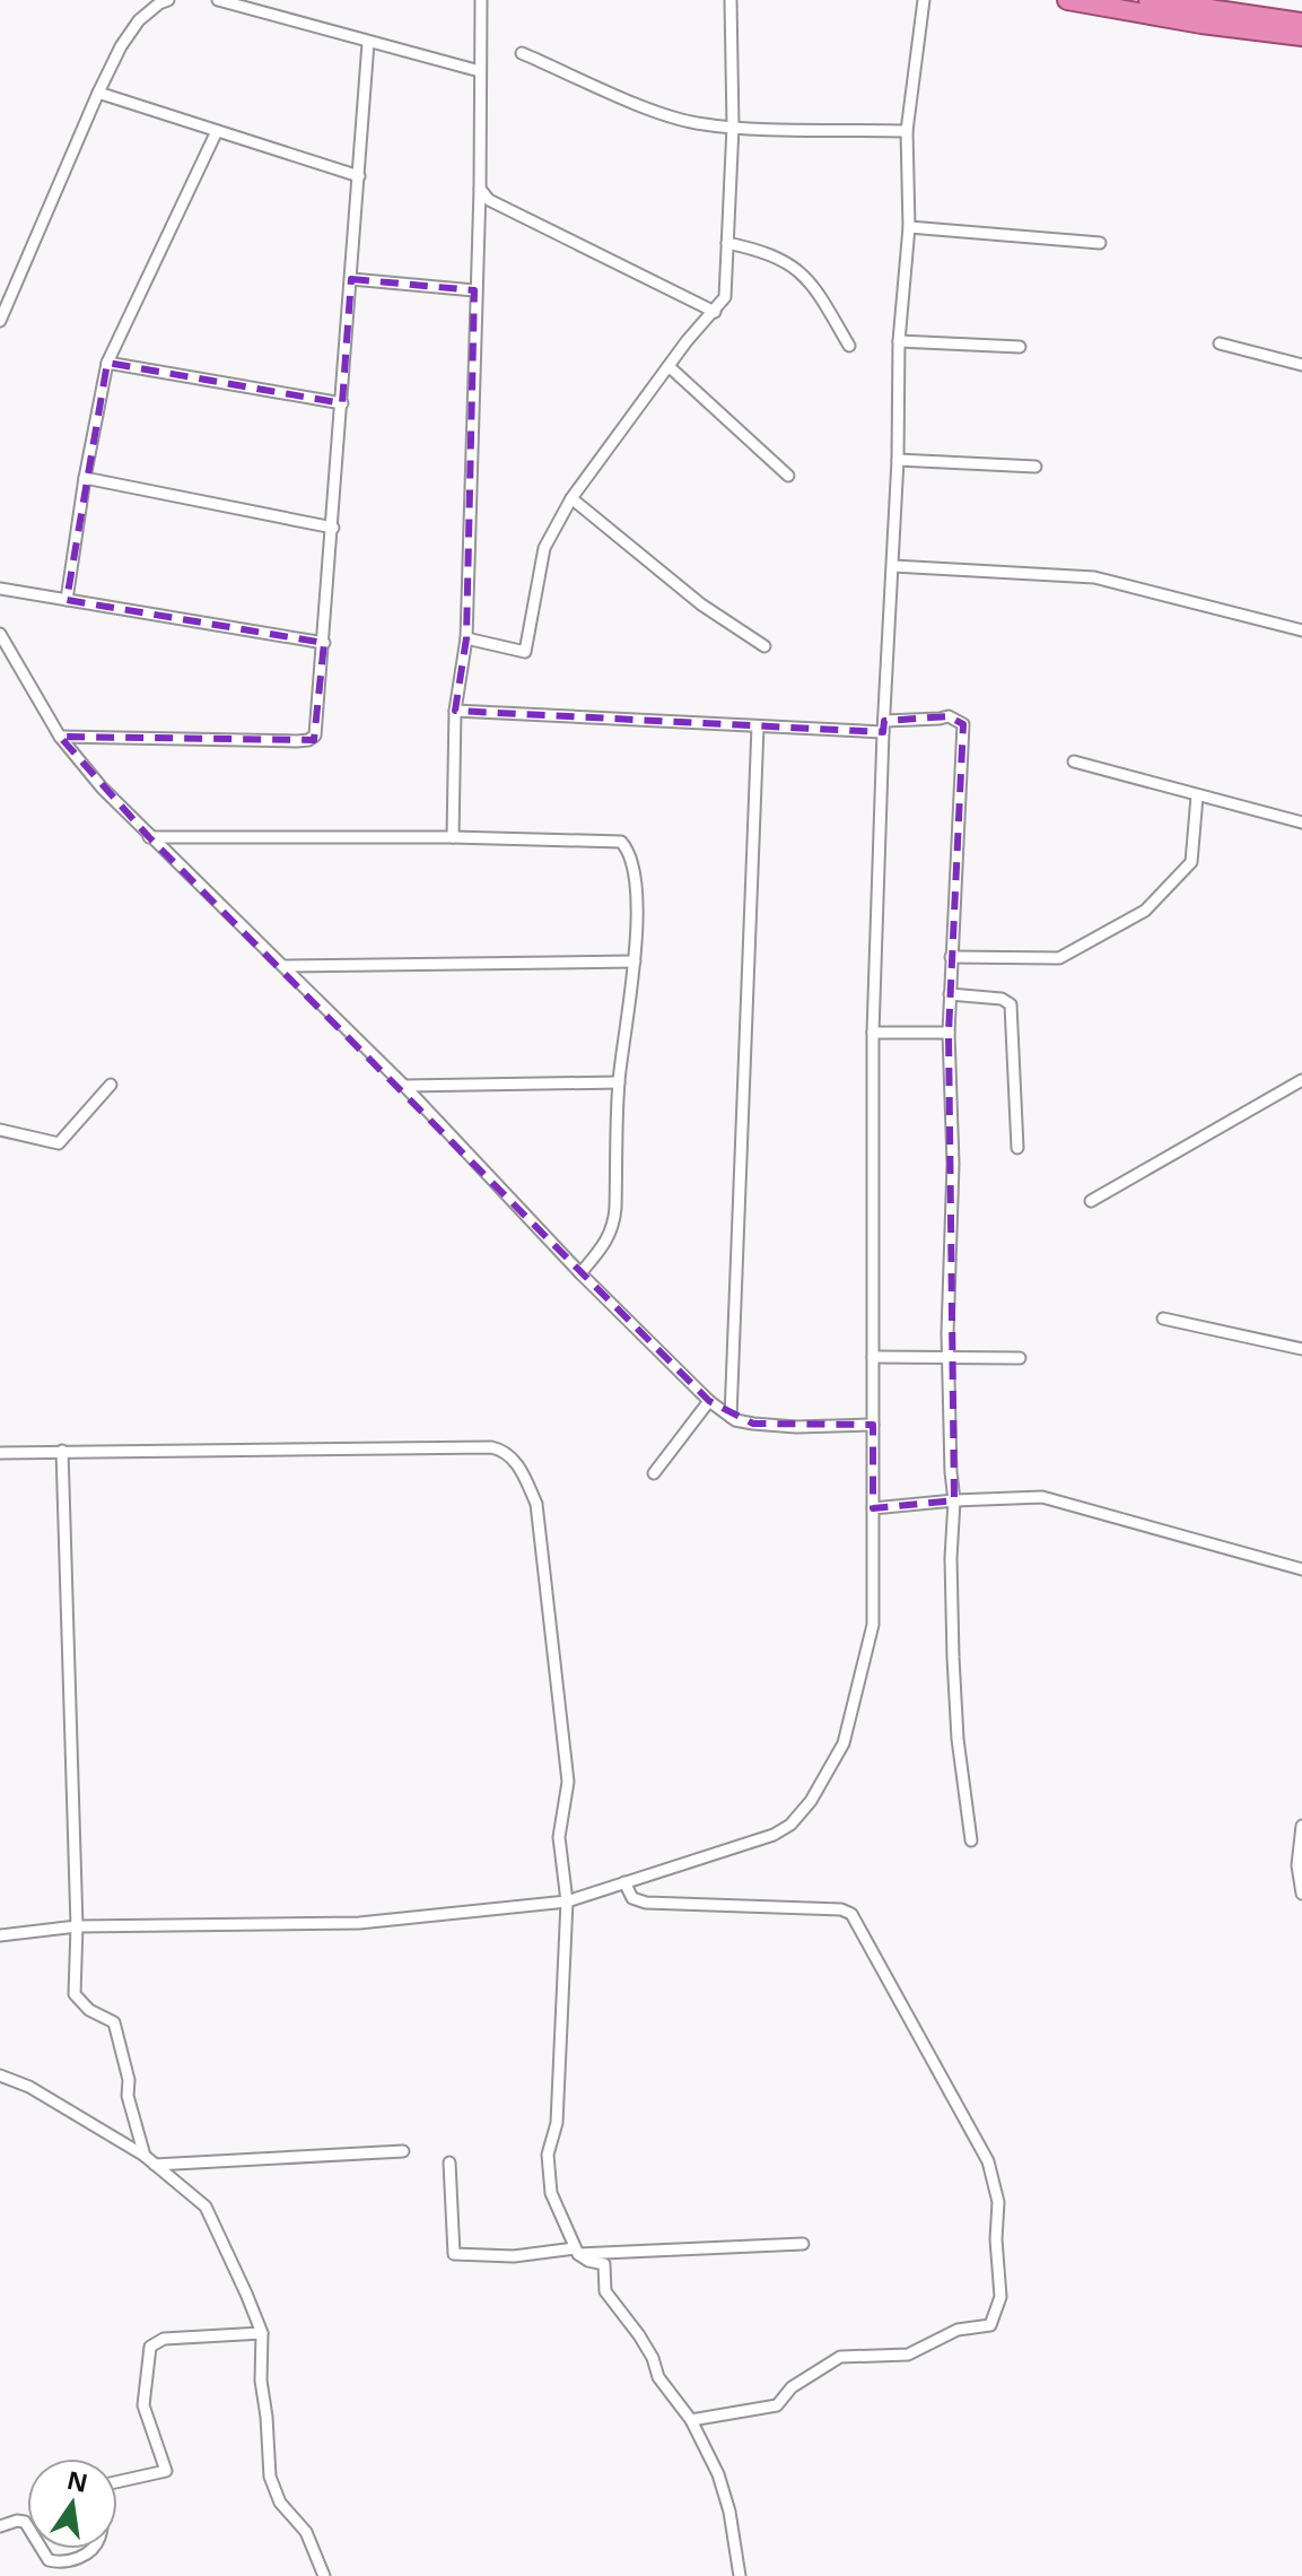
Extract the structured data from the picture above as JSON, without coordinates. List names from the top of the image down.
{
  "north": "top"
}
